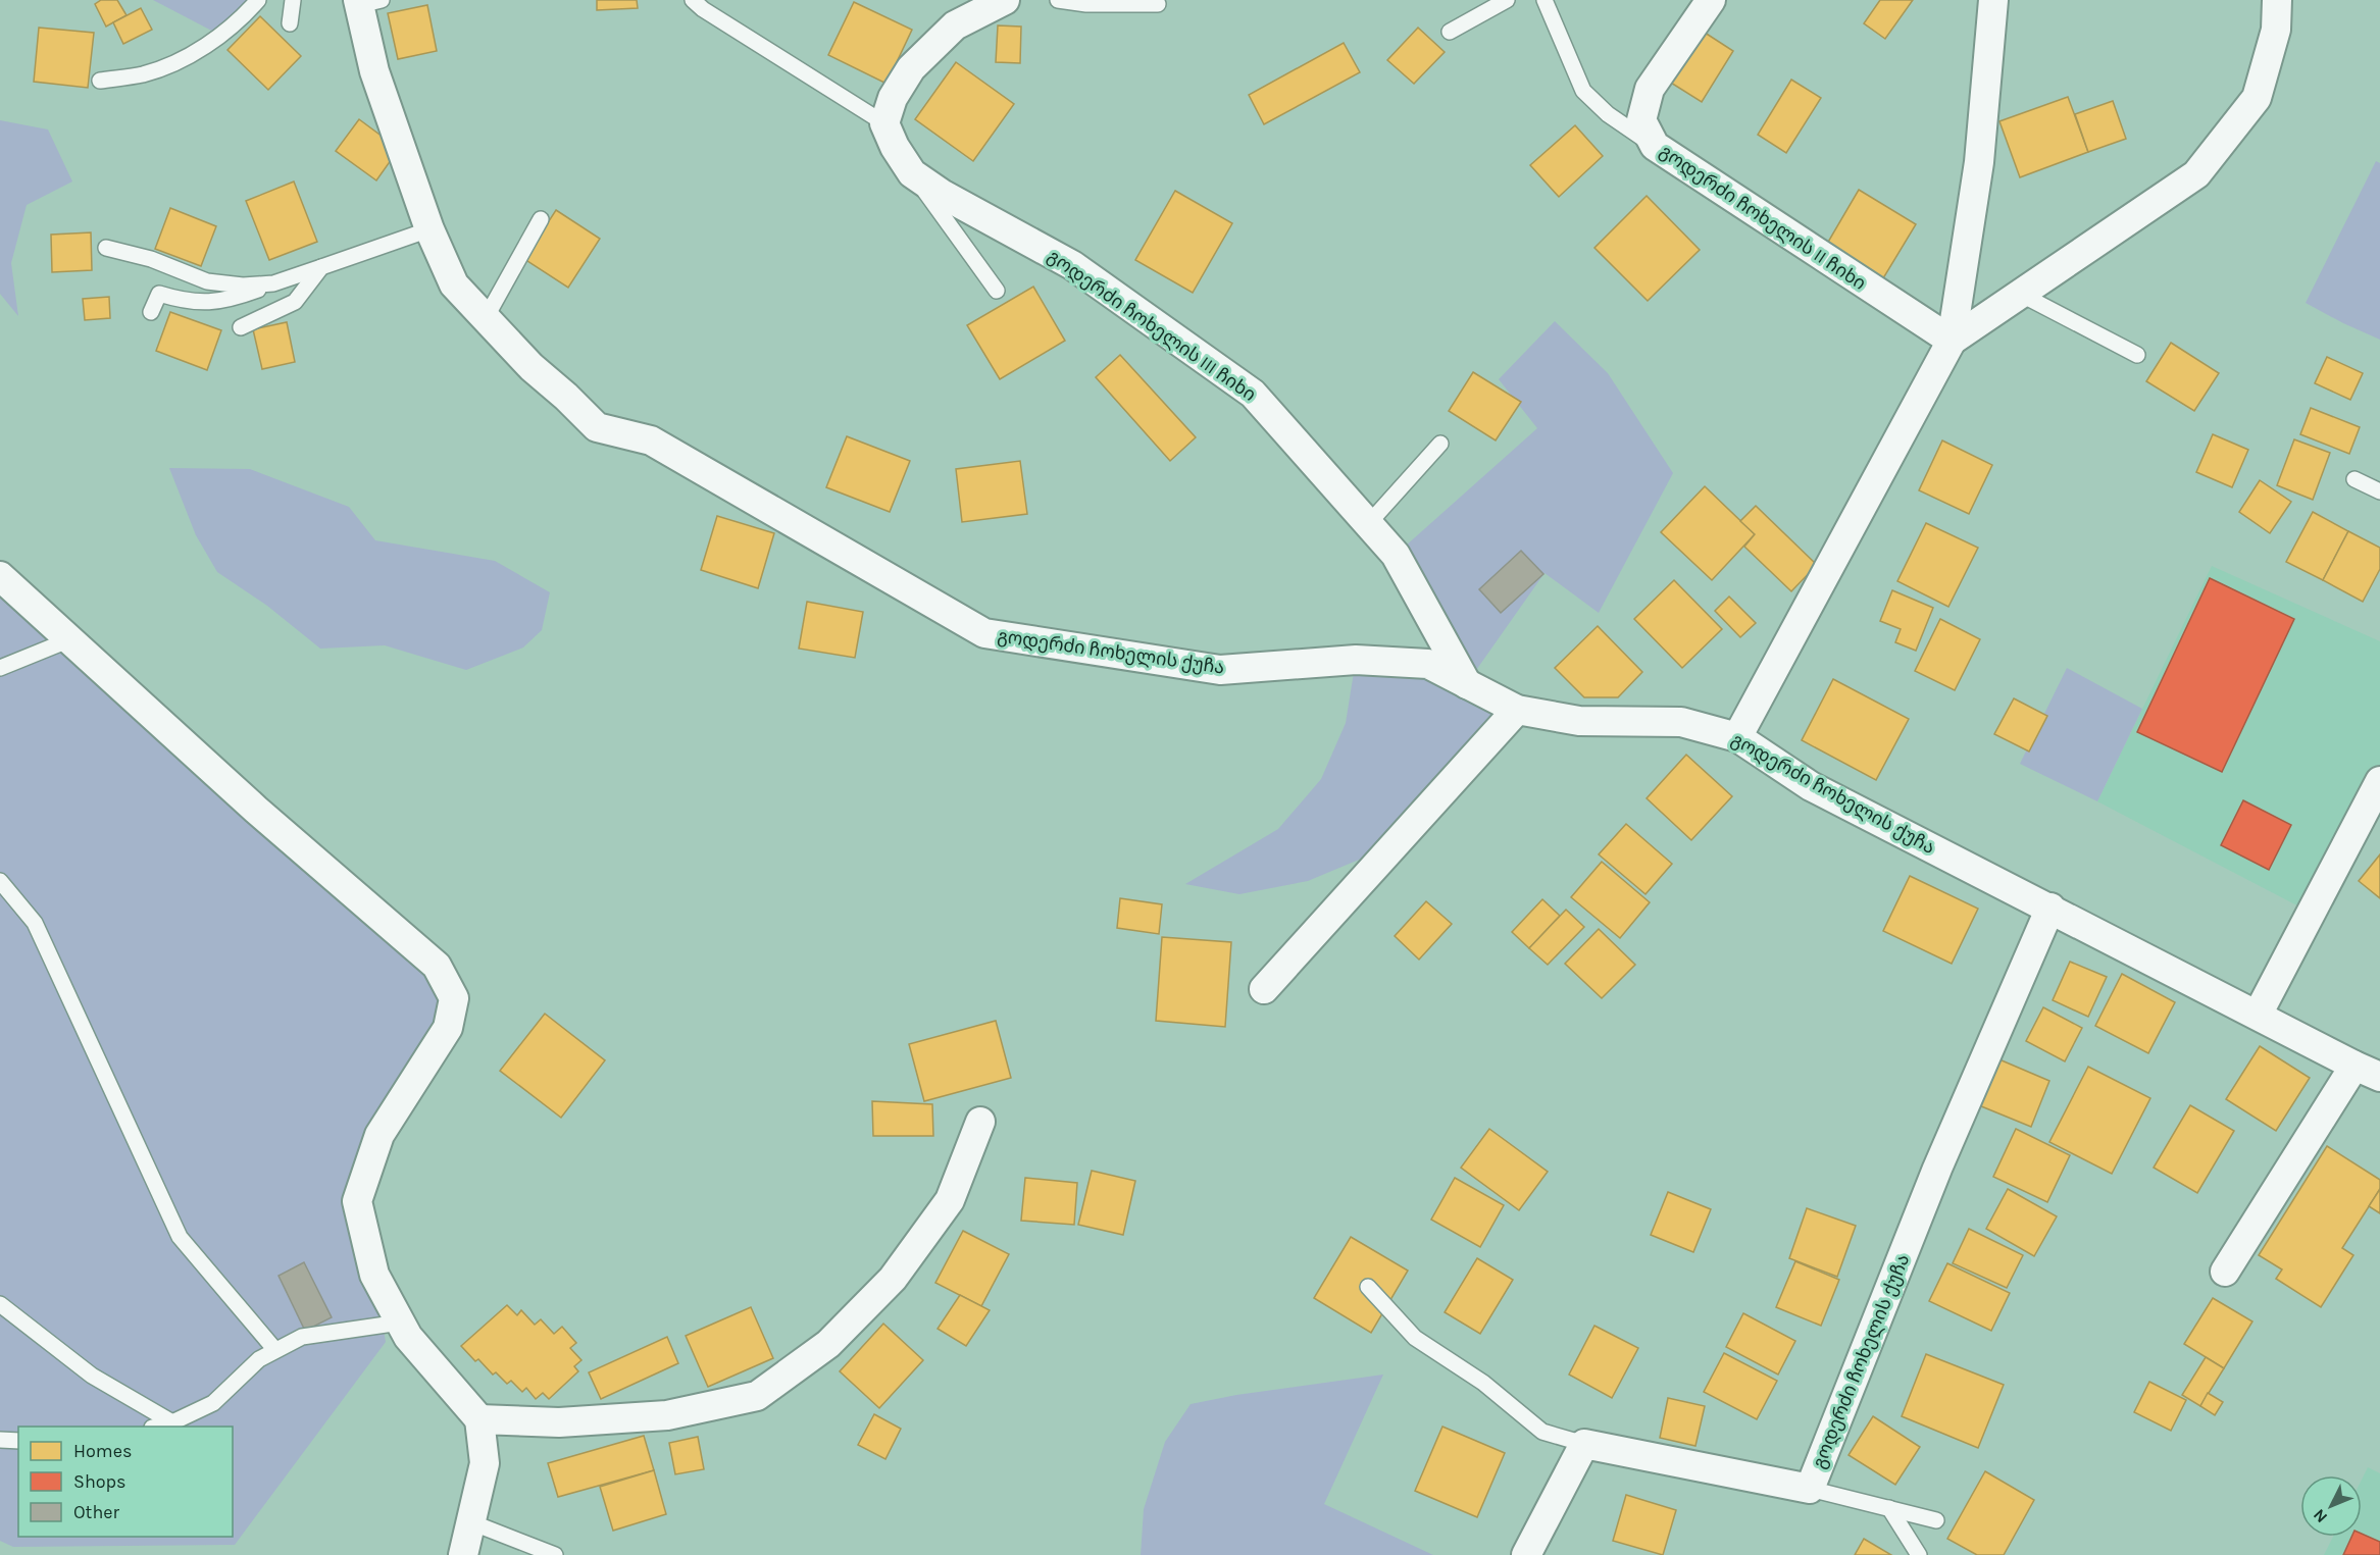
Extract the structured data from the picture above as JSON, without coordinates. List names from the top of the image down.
{
  "streets": {
    "street": ["გოდერძი ჩოხელის II ჩიხი", "გოდერძი ჩოხელის III ჩიხი", "გოდერძი ჩოხელის ქუჩა"]
  },
  "crossings": [
    ["გოდერძი ჩოხელის III ჩიხი", "გოდერძი ჩოხელის ქუჩა"]
  ],
  "legend": ["Homes", "Shops", "Other"],
  "north": "bottom left"
}
